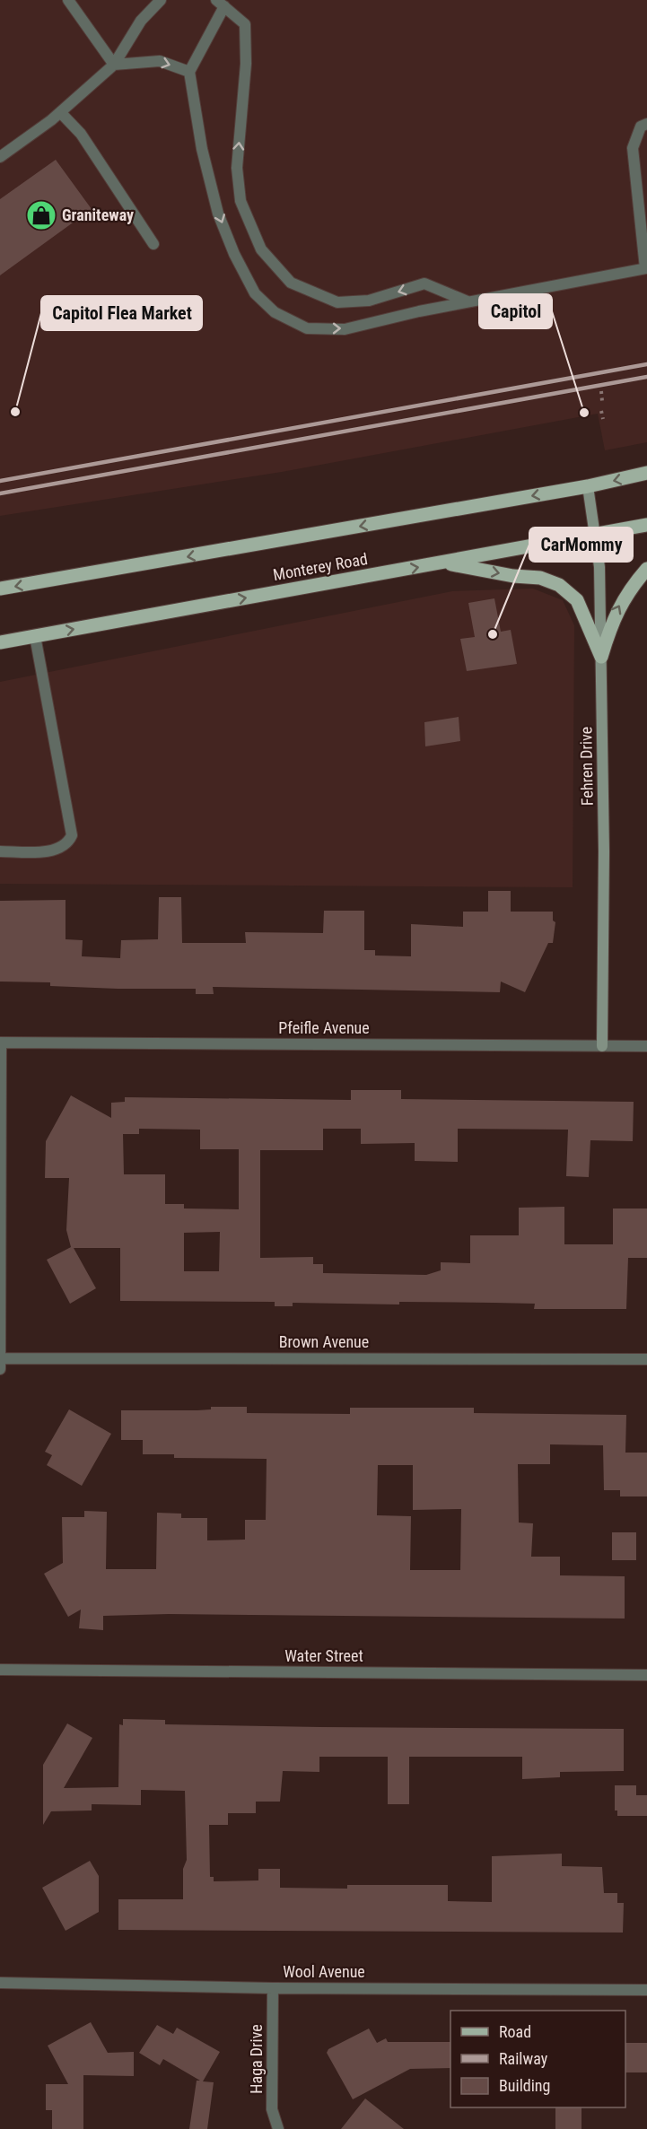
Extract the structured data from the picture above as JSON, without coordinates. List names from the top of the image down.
{
  "streets": {
    "main road": ["Monterey Road"],
    "street": [
      "Fehren Drive",
      "Pfeifle Avenue",
      "Brown Avenue",
      "Water Street",
      "Wool Avenue",
      "Haga Drive"
    ]
  },
  "crossings": [
    ["Monterey Road", "Fehren Drive"],
    ["Fehren Drive", "Pfeifle Avenue"],
    ["Pfeifle Avenue", "Brown Avenue"],
    ["Wool Avenue", "Haga Drive"]
  ],
  "places": {
    "shop": ["Graniteway"],
    "other": ["Capitol Flea Market", "Capitol", "CarMommy"]
  },
  "legend": ["Road", "Railway", "Building"]
}
